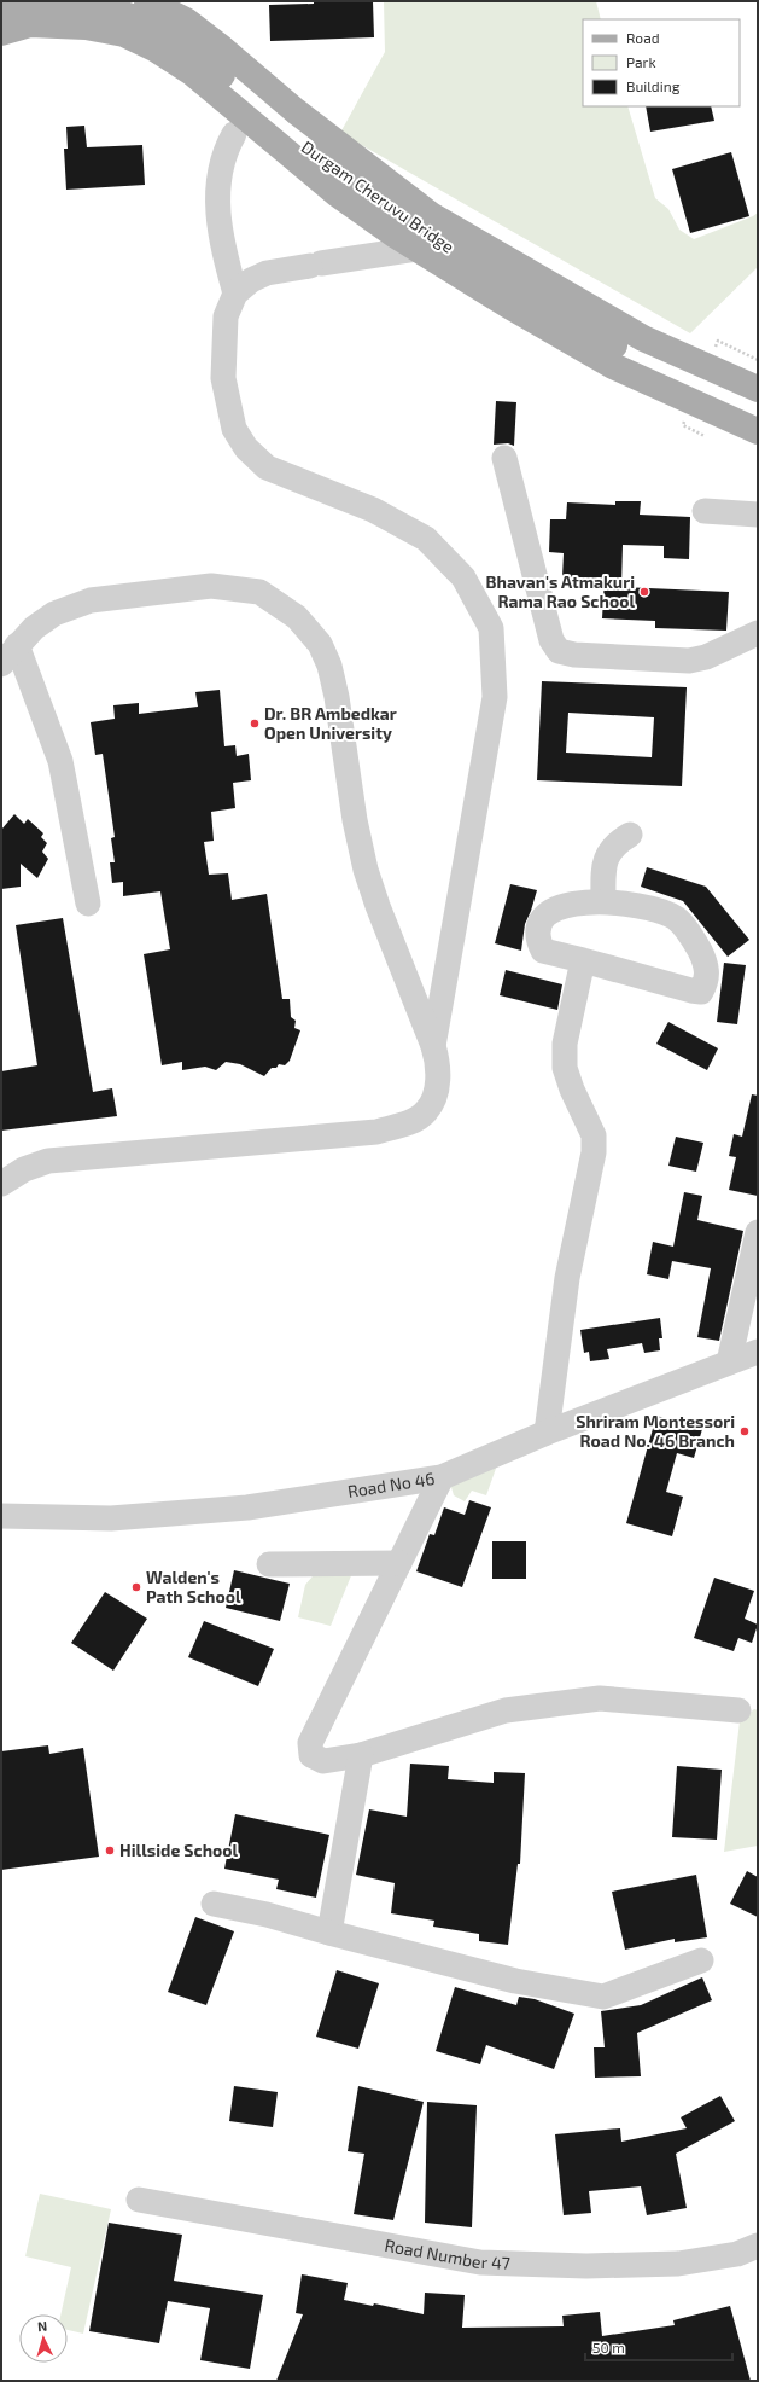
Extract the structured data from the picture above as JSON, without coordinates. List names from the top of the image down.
{
  "streets": {
    "main road": ["Durgam Cheruvu Bridge"],
    "street": ["Road No 46", "Road Number 47"]
  },
  "places": [
    "Bhavan's Atmakuri Rama Rao School",
    "Dr. BR Ambedkar Open University",
    "Shriram Montessori Road No. 46 Branch",
    "Walden's Path School",
    "Hillside School"
  ],
  "legend": ["Road", "Park", "Building"],
  "scale_bar": "50 m",
  "north": "top"
}
